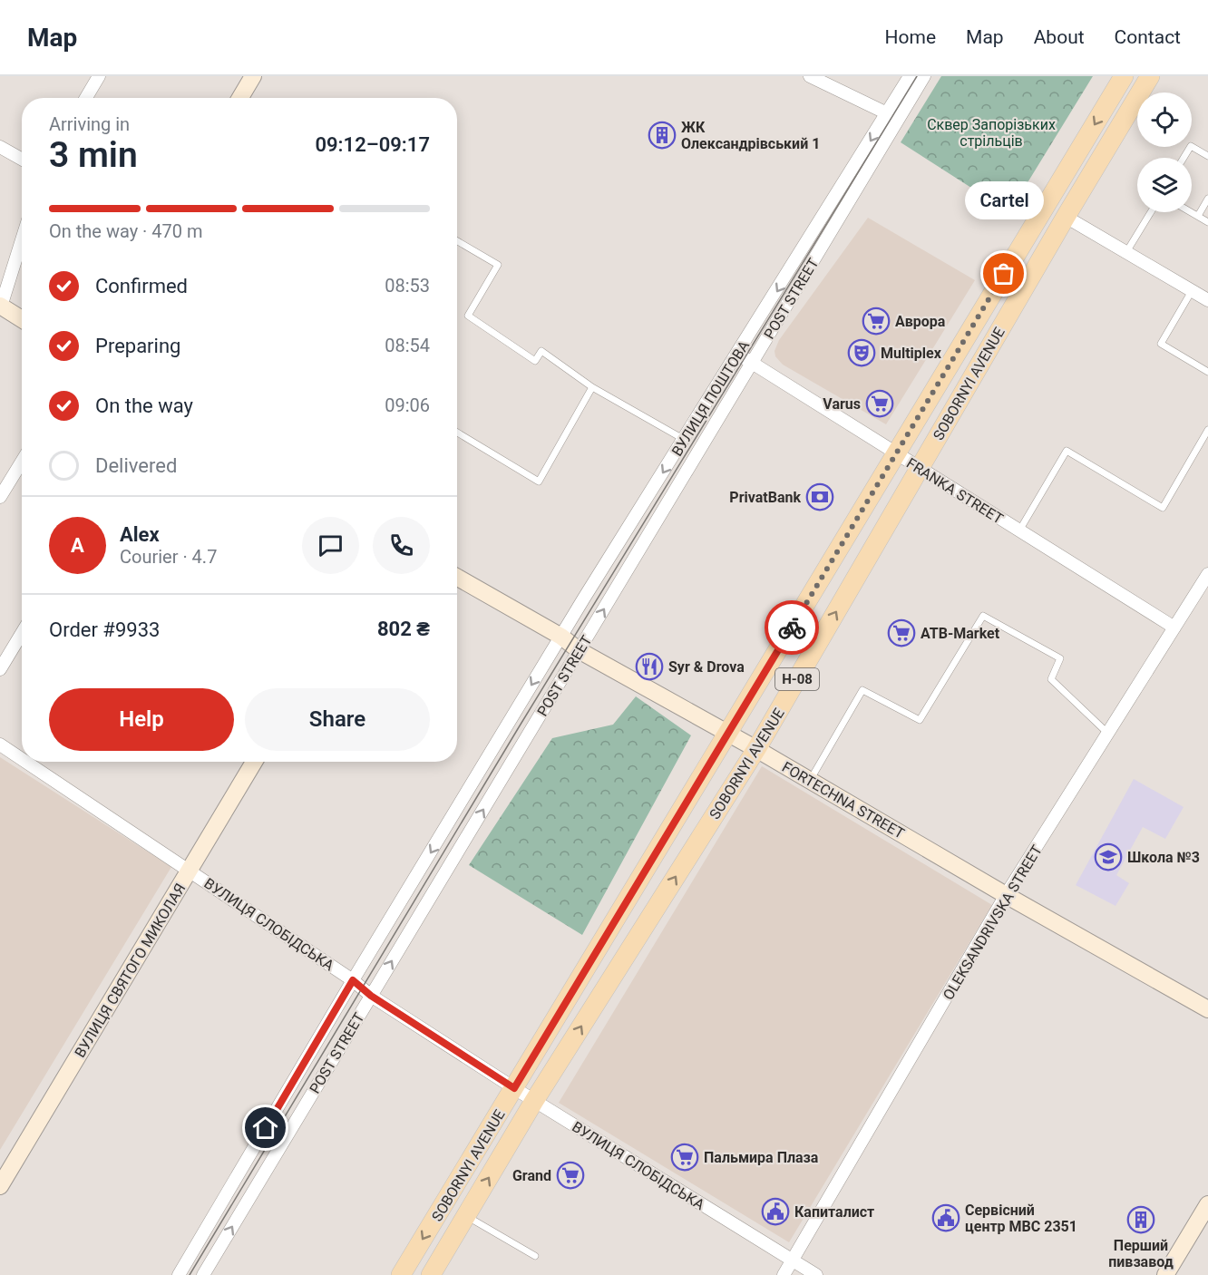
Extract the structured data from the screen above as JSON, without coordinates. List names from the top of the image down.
{
  "streets": {
    "main road": ["SOBORNYI AVENUE", "Н-08"],
    "street": [
      "POST STREET",
      "ВУЛИЦЯ ПОШТОВА",
      "FRANKA STREET",
      "FORTECHNA STREET",
      "OLEKSANDRIVSKA STREET",
      "ВУЛИЦЯ СЛОБІДСЬКА",
      "ВУЛИЦЯ СВЯТОГО МИКОЛАЯ"
    ]
  },
  "crossings": [
    ["POST STREET", "ВУЛИЦЯ ПОШТОВА"],
    ["POST STREET", "FRANKA STREET"],
    ["POST STREET", "FORTECHNA STREET"],
    ["POST STREET", "ВУЛИЦЯ СЛОБІДСЬКА"],
    ["SOBORNYI AVENUE", "FRANKA STREET"],
    ["SOBORNYI AVENUE", "FORTECHNA STREET"],
    ["SOBORNYI AVENUE", "ВУЛИЦЯ СЛОБІДСЬКА"],
    ["ВУЛИЦЯ ПОШТОВА", "FRANKA STREET"],
    ["ВУЛИЦЯ ПОШТОВА", "FORTECHNA STREET"],
    ["FRANKA STREET", "OLEKSANDRIVSKA STREET"],
    ["FORTECHNA STREET", "OLEKSANDRIVSKA STREET"],
    ["OLEKSANDRIVSKA STREET", "ВУЛИЦЯ СЛОБІДСЬКА"],
    ["ВУЛИЦЯ СЛОБІДСЬКА", "ВУЛИЦЯ СВЯТОГО МИКОЛАЯ"]
  ],
  "one_way": ["ВУЛИЦЯ ПОШТОВА"],
  "parks": ["Сквер Запорізьких стрільців"],
  "places": {
    "building": ["ЖК Олександрівський 1", "Перший пивзавод"],
    "other": ["Cartel"],
    "supermarket": [
      "Аврора",
      "Varus",
      "ATB-Market",
      "Пальмира Плаза",
      "Grand"
    ],
    "theatre": ["Multiplex"],
    "bank": ["PrivatBank"],
    "restaurant": ["Syr & Drova"],
    "school or university": ["Школа №3"],
    "public building": ["Капиталист", "Сервісний центр МВС 2351"]
  },
  "page": {
    "header": "Map",
    "nav": [
      "Home",
      "Map",
      "About",
      "Contact"
    ],
    "heading": ["3 min", "Arriving in", "09:12–09:17"],
    "panel": [
      "Alex",
      "Courier · 4.7",
      "Order #9933",
      "802 ₴"
    ],
    "bubble": "Cartel",
    "bar": "On the way · 470 m",
    "list": [
      ["Confirmed", "08:53"],
      ["Preparing", "08:54"],
      ["On the way", "09:06"],
      "Delivered"
    ],
    "round": "A",
    "buttons": ["Help", "Share"]
  }
}
